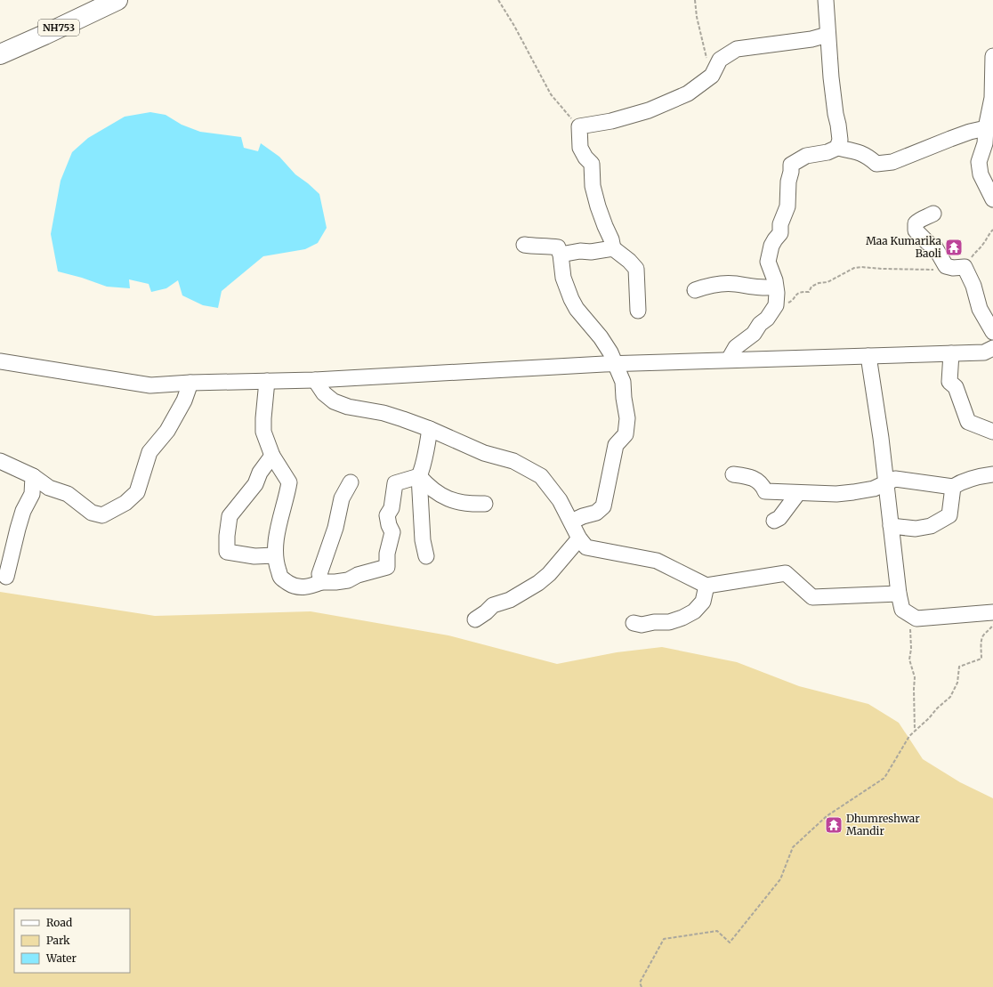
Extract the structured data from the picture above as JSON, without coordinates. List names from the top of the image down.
{
  "streets": {
    "highway": ["NH753"]
  },
  "places": {
    "temple": ["Maa Kumarika Baoli", "Dhumreshwar Mandir"]
  },
  "legend": ["Road", "Park", "Water"]
}
